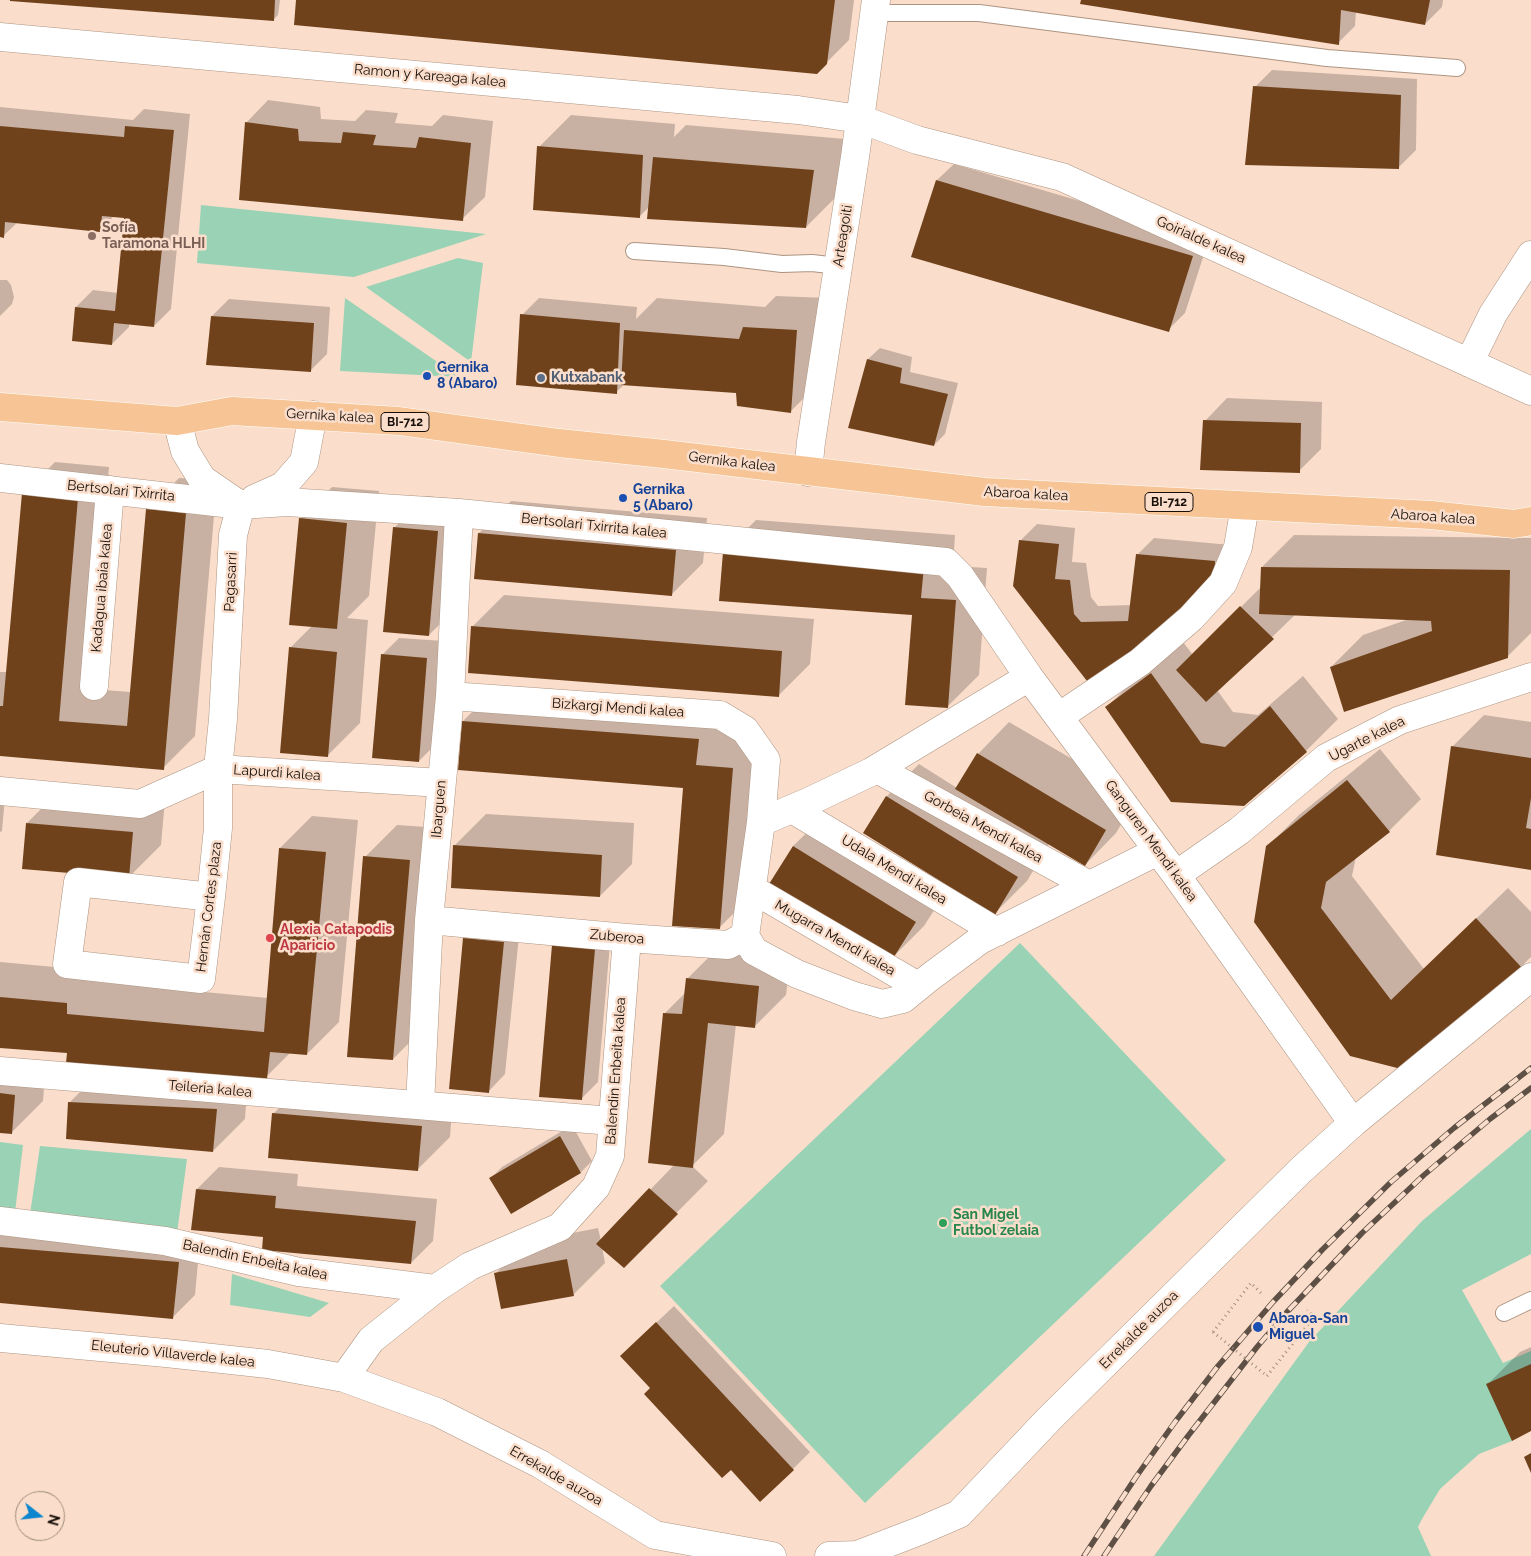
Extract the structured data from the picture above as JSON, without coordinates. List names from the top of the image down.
{
  "streets": {
    "main road": ["Gernika kalea", "BI-712", "Abaroa kalea"],
    "street": [
      "Ramon y Kareaga kalea",
      "Arteagoiti",
      "Goirialde kalea",
      "Bertsolari Txirrita",
      "Bertsolari Txirrita kalea",
      "Pagasarri",
      "Kadagua ibaia kalea",
      "Bizkargi Mendi kalea",
      "Ugarte kalea",
      "Lapurdi kalea",
      "Ibarguen",
      "Gorbeia Mendi kalea",
      "Ganguren Mendi kalea",
      "Udala Mendi kalea",
      "Hernán Cortes plaza",
      "Zuberoa",
      "Mugarra Mendi kalea",
      "Balendin Enbeita kalea",
      "Teileria kalea",
      "Errekalde auzoa",
      "Eleuterio Villaverde kalea"
    ]
  },
  "crossings": [
    ["Ramon y Kareaga kalea", "Arteagoiti"],
    ["Ramon y Kareaga kalea", "Goirialde kalea"],
    ["Arteagoiti", "Goirialde kalea"],
    ["Arteagoiti", "Gernika kalea"],
    ["Arteagoiti", "Abaroa kalea"],
    ["Gernika kalea", "Abaroa kalea"],
    ["Bertsolari Txirrita", "Bertsolari Txirrita kalea"],
    ["Bertsolari Txirrita", "Pagasarri"],
    ["Bertsolari Txirrita", "Kadagua ibaia kalea"],
    ["Bertsolari Txirrita kalea", "Pagasarri"],
    ["Bertsolari Txirrita kalea", "Ibarguen"],
    ["Bertsolari Txirrita kalea", "Ganguren Mendi kalea"],
    ["Pagasarri", "Lapurdi kalea"],
    ["Pagasarri", "Hernán Cortes plaza"],
    ["Bizkargi Mendi kalea", "Ibarguen"],
    ["Ugarte kalea", "Ganguren Mendi kalea"],
    ["Lapurdi kalea", "Ibarguen"],
    ["Lapurdi kalea", "Hernán Cortes plaza"],
    ["Ibarguen", "Zuberoa"],
    ["Ibarguen", "Teileria kalea"],
    ["Ganguren Mendi kalea", "Errekalde auzoa"],
    ["Zuberoa", "Balendin Enbeita kalea"],
    ["Balendin Enbeita kalea", "Teileria kalea"],
    ["Balendin Enbeita kalea", "Errekalde auzoa"],
    ["Balendin Enbeita kalea", "Eleuterio Villaverde kalea"],
    ["Errekalde auzoa", "Eleuterio Villaverde kalea"]
  ],
  "places": [
    "Sofía Taramona HLHI",
    "Gernika 8 (Abaro)",
    "Kutxabank",
    "Gernika 5 (Abaro)",
    "Alexia Catapodis Aparicio",
    "San Migel Futbol zelaia",
    "Abaroa-San Miguel"
  ],
  "north": "right"
}
